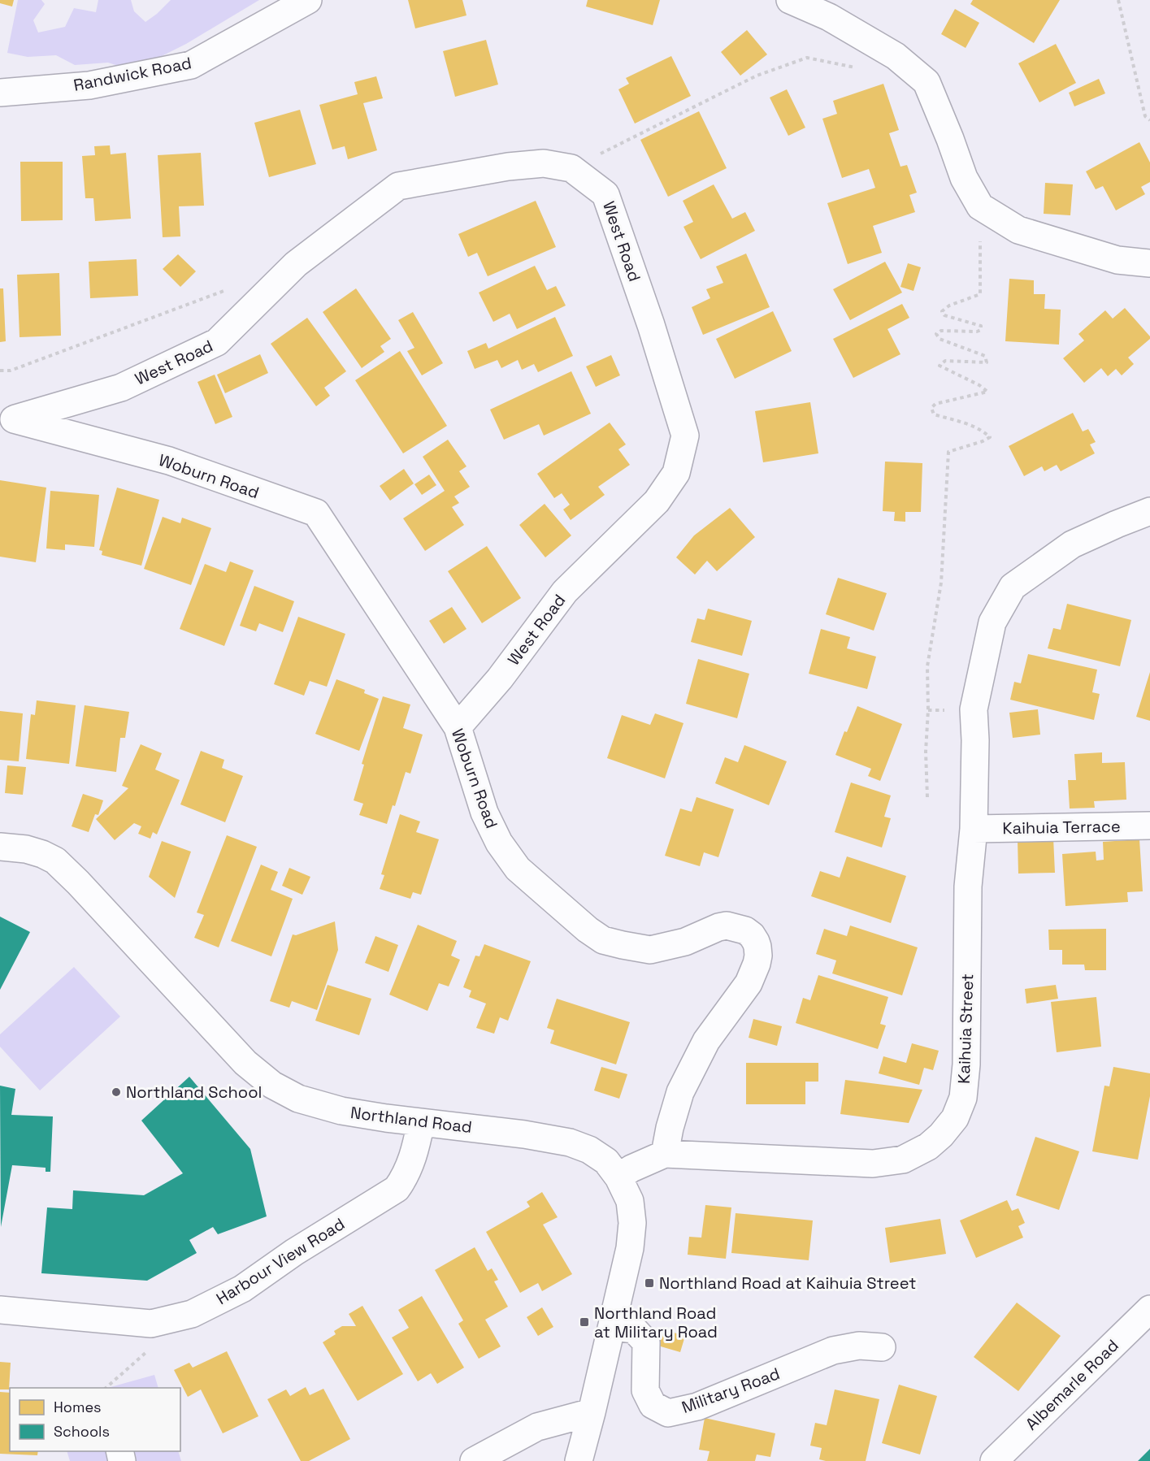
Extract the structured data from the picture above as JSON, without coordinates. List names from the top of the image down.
{
  "streets": {
    "street": [
      "Randwick Road",
      "West Road",
      "Woburn Road",
      "Kaihuia Terrace",
      "Kaihuia Street",
      "Northland Road",
      "Harbour View Road",
      "Albemarle Road",
      "Military Road"
    ]
  },
  "crossings": [
    ["West Road", "Woburn Road"],
    ["Woburn Road", "Kaihuia Street"],
    ["Kaihuia Terrace", "Kaihuia Street"],
    ["Kaihuia Street", "Northland Road"],
    ["Northland Road", "Harbour View Road"],
    ["Northland Road", "Military Road"]
  ],
  "places": {
    "other": ["Northland School"],
    "transit": ["Northland Road at Kaihuia Street", "Northland Road at Military Road"]
  },
  "legend": ["Homes", "Schools"]
}
